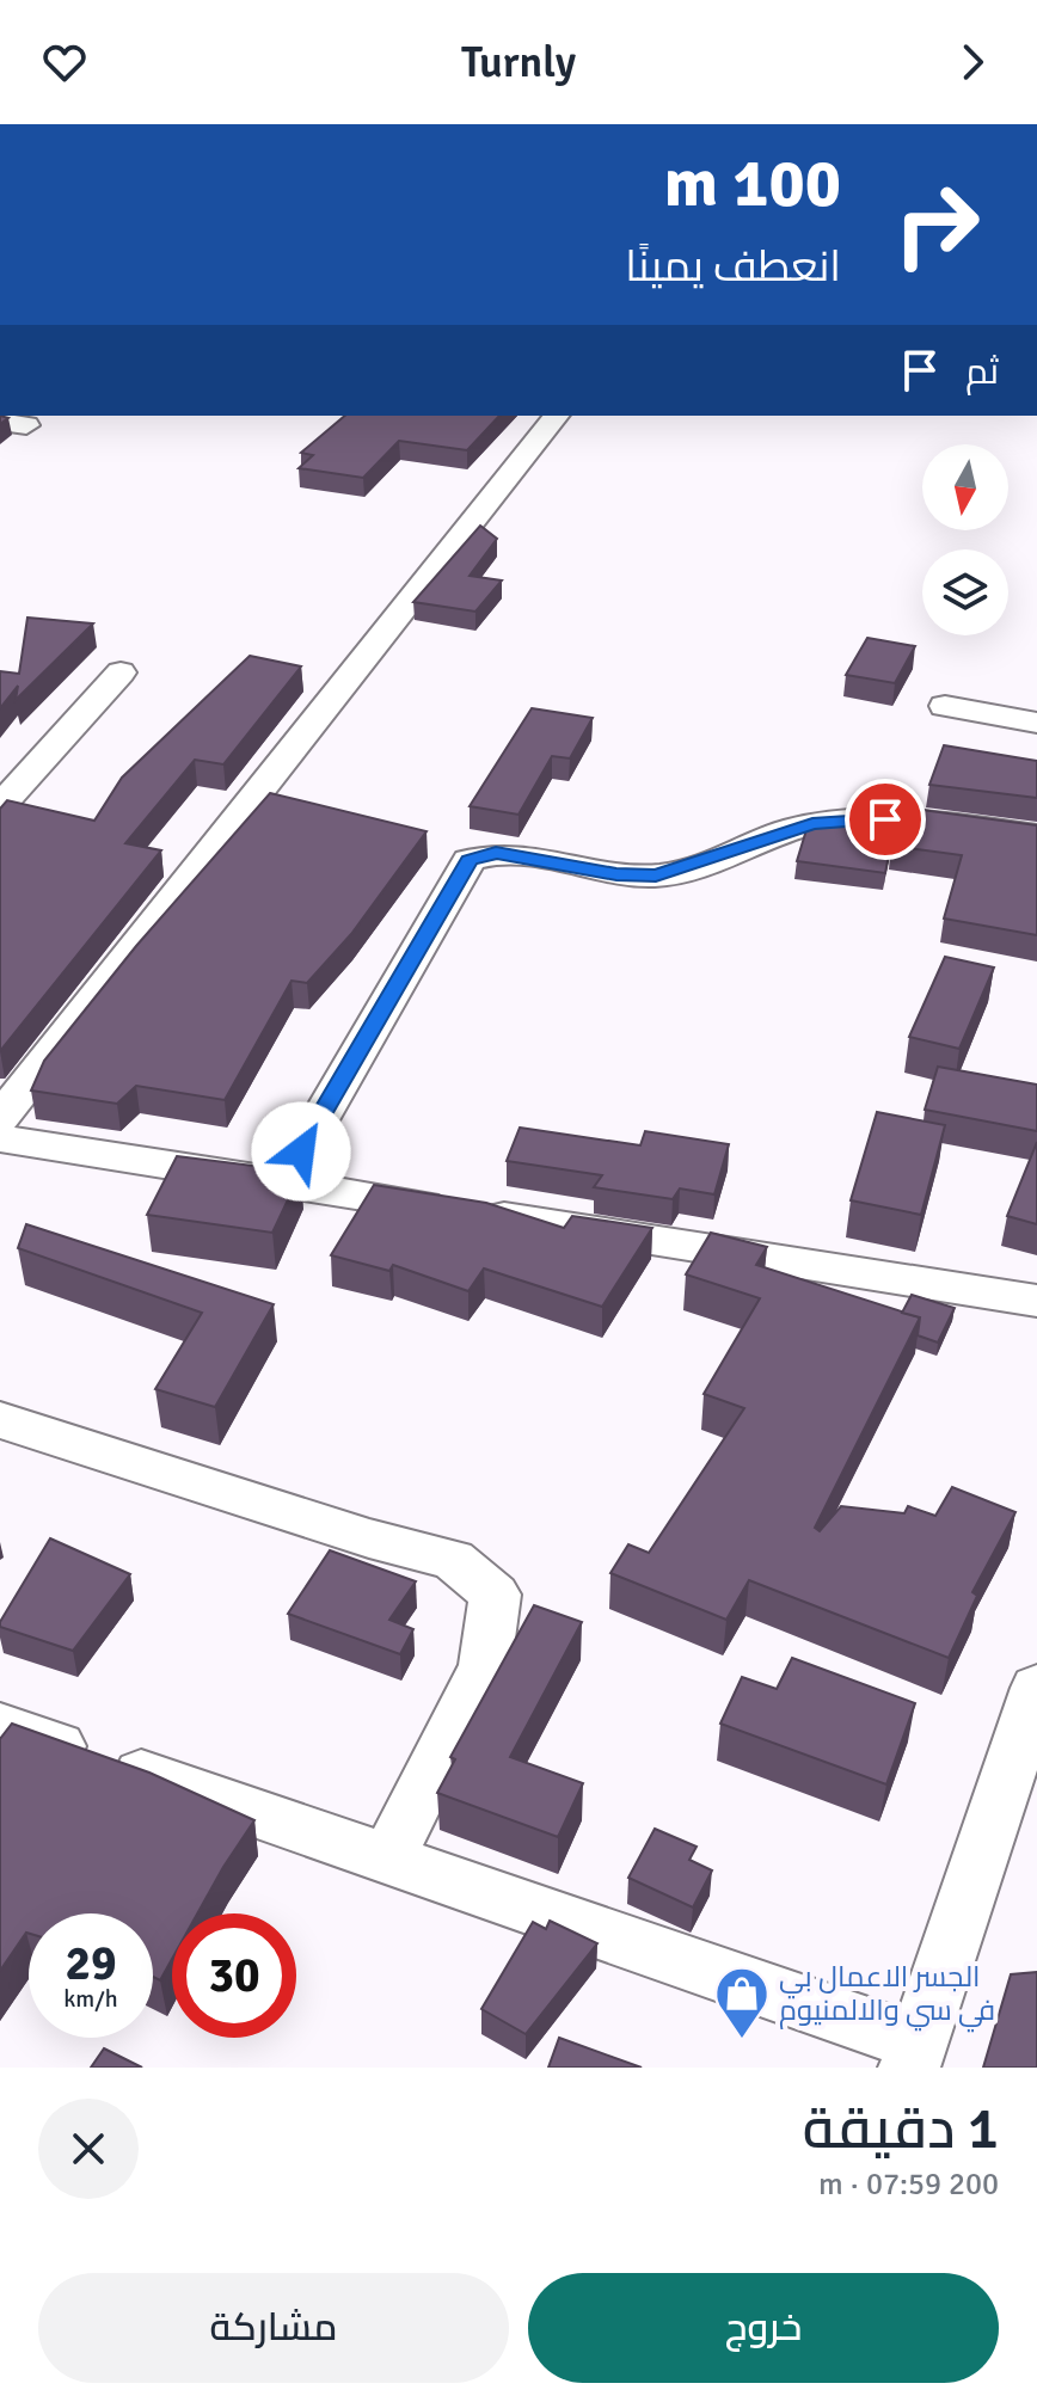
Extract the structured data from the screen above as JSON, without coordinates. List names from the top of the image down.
{
  "places": {
    "shop": ["الجسر الاعمال بي في سي والالمنيوم"]
  },
  "north": "bottom",
  "page": {
    "header": "Turnly",
    "turn": ["100 m", "انعطف يمينًا"],
    "then": "ثم",
    "speed": "29 km/h",
    "limit": "30",
    "heading": ["1 دقيقة", "200 m · 07:59"],
    "buttons": ["خروج", "مشاركة"]
  }
}
